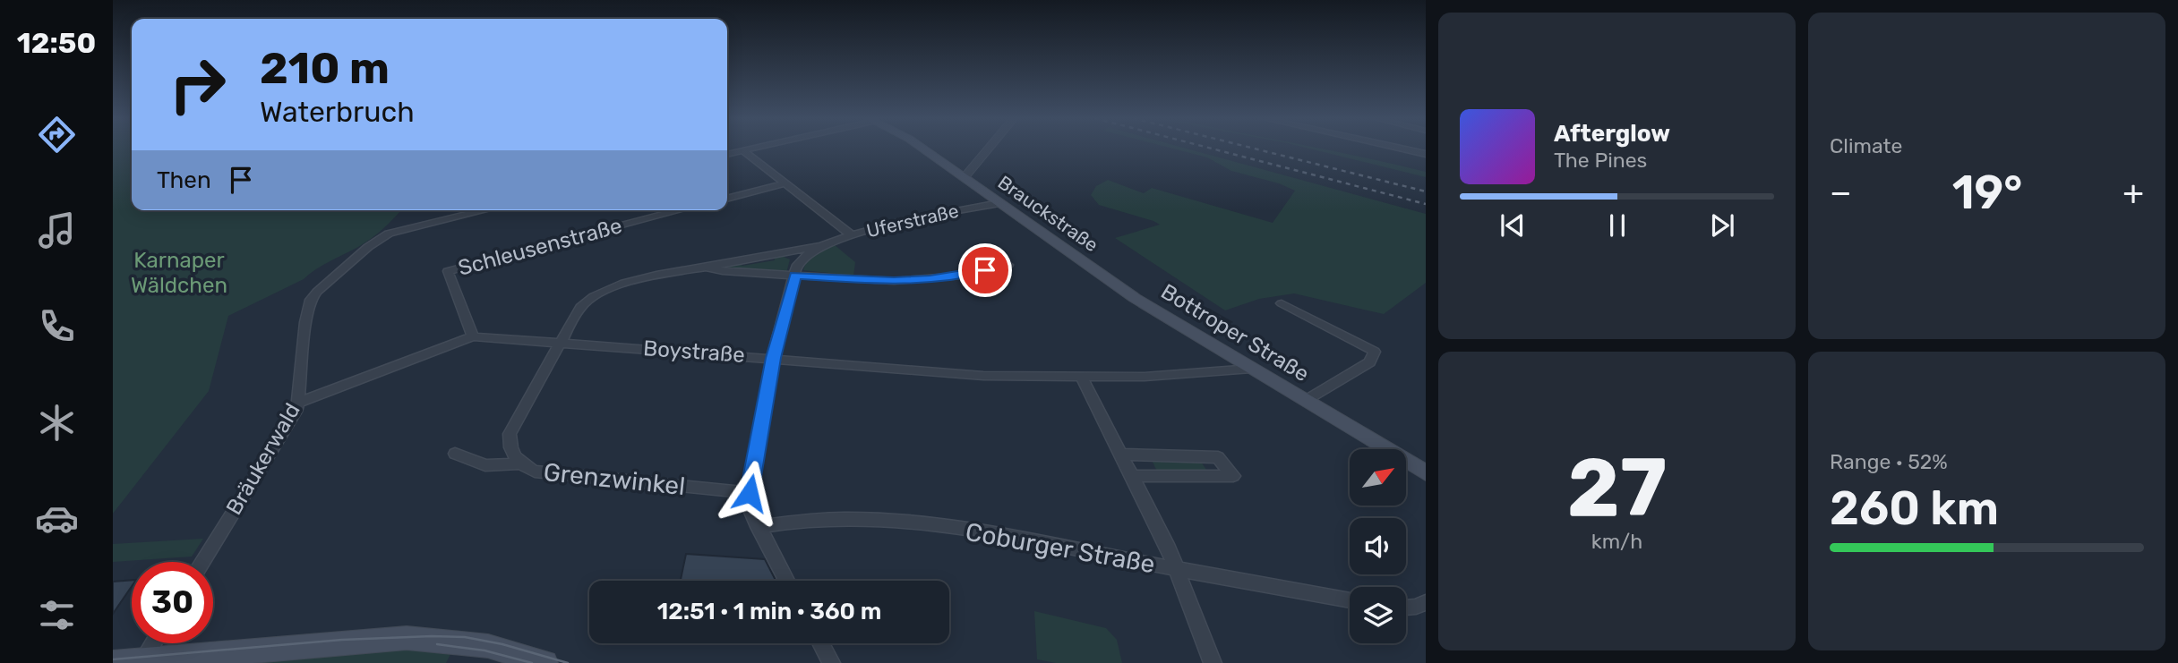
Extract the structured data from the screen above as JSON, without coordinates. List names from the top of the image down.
{
  "streets": {
    "main road": ["Brauckstraße", "Bottroper Straße"],
    "street": [
      "Uferstraße",
      "Schleusenstraße",
      "Boystraße",
      "Bräukerwald",
      "Grenzwinkel",
      "Coburger Straße"
    ]
  },
  "crossings": [
    ["Brauckstraße", "Uferstraße"],
    ["Brauckstraße", "Bottroper Straße"],
    ["Uferstraße", "Grenzwinkel"],
    ["Schleusenstraße", "Boystraße"],
    ["Bottroper Straße", "Boystraße"],
    ["Boystraße", "Bräukerwald"],
    ["Boystraße", "Grenzwinkel"]
  ],
  "parks": ["Karnaper Wäldchen"],
  "north": "top right",
  "page": {
    "tabs": "12:50",
    "tile": [
      "Climate",
      ["27", "km/h"],
      ["Range · 52%", "260 km"]
    ],
    "turn": ["210 m", "Waterbruch"],
    "song": ["Afterglow", "The Pines"],
    "then": "Then",
    "heat": ["−", "19°", "+"],
    "limit": "30",
    "trip": "12:51 · 1 min · 360 m"
  }
}
